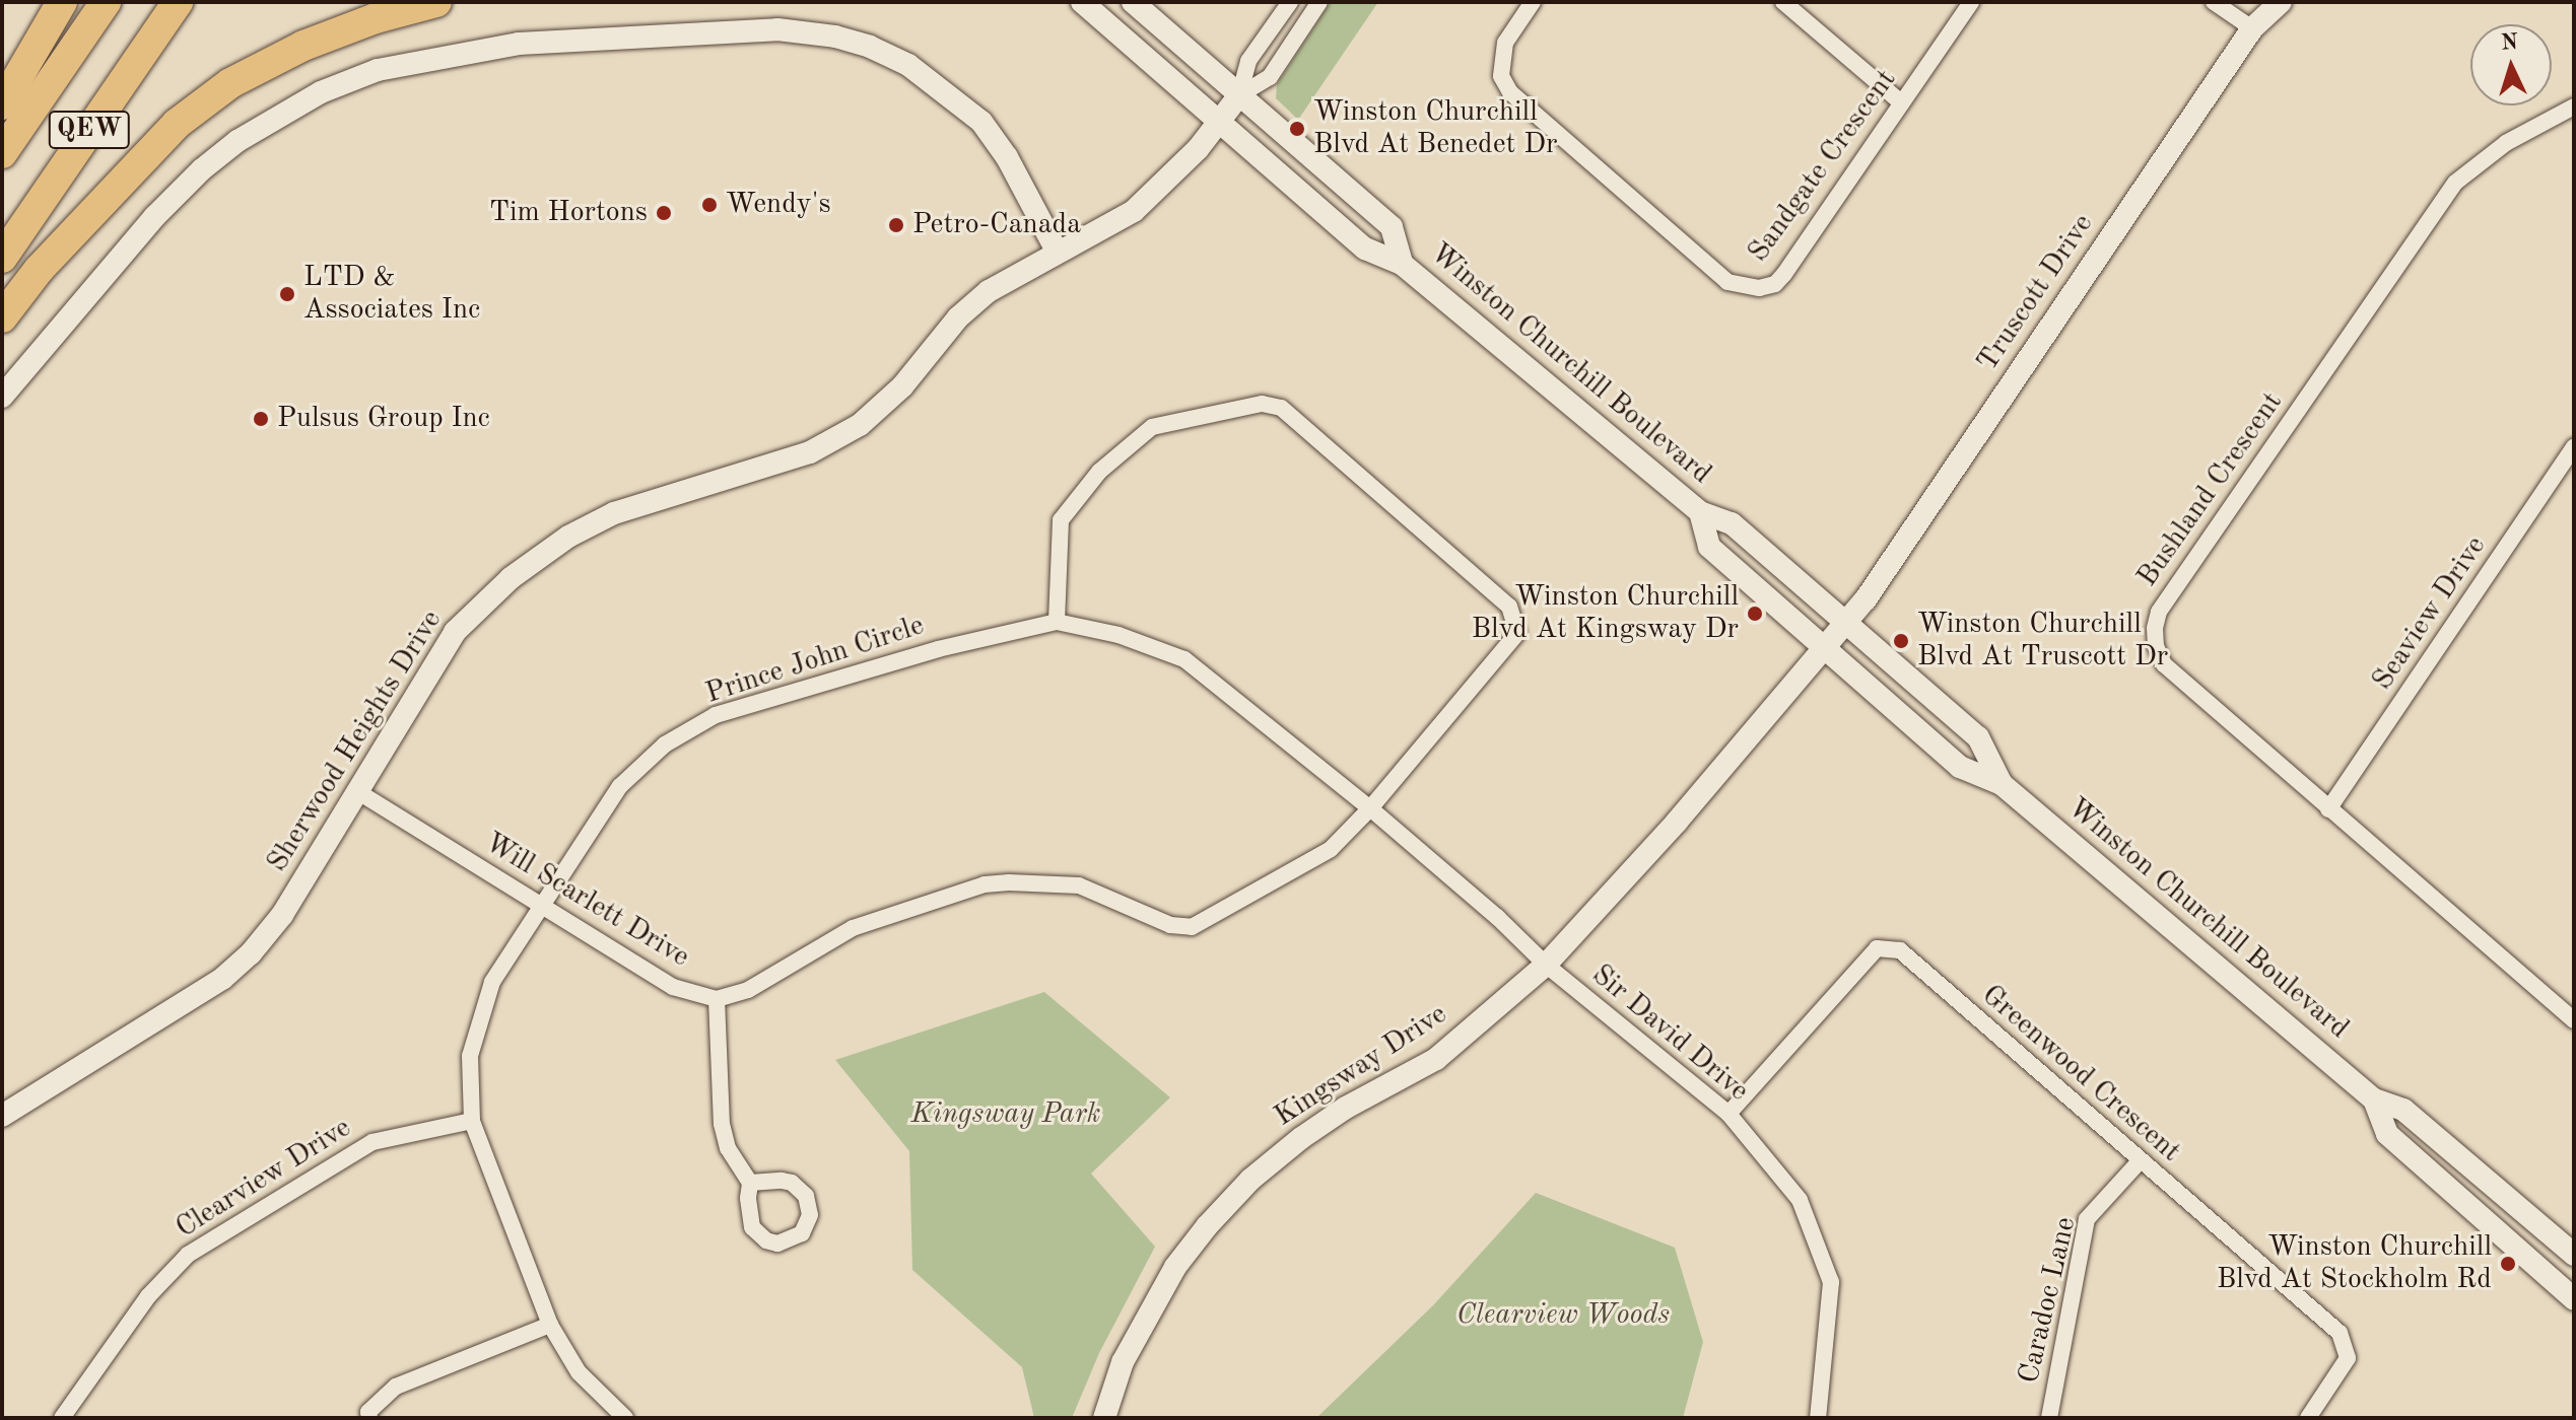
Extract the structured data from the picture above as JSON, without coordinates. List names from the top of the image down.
{
  "streets": {
    "highway": ["QEW"],
    "street": [
      "Sandgate Crescent",
      "Truscott Drive",
      "Winston Churchill Boulevard",
      "Bushland Crescent",
      "Seaview Drive",
      "Prince John Circle",
      "Sherwood Heights Drive",
      "Will Scarlett Drive",
      "Sir David Drive",
      "Kingsway Drive",
      "Greenwood Crescent",
      "Clearview Drive",
      "Caradoc Lane"
    ]
  },
  "crossings": [
    ["Truscott Drive", "Winston Churchill Boulevard"],
    ["Truscott Drive", "Kingsway Drive"],
    ["Winston Churchill Boulevard", "Sherwood Heights Drive"],
    ["Winston Churchill Boulevard", "Kingsway Drive"],
    ["Bushland Crescent", "Seaview Drive"],
    ["Prince John Circle", "Will Scarlett Drive"],
    ["Prince John Circle", "Sir David Drive"],
    ["Prince John Circle", "Kingsway Drive"],
    ["Prince John Circle", "Clearview Drive"],
    ["Sherwood Heights Drive", "Will Scarlett Drive"],
    ["Sir David Drive", "Kingsway Drive"],
    ["Sir David Drive", "Greenwood Crescent"],
    ["Greenwood Crescent", "Caradoc Lane"]
  ],
  "parks": ["Kingsway Park", "Clearview Woods"],
  "places": [
    "Winston Churchill Blvd At Benedet Dr",
    "Wendy's",
    "Tim Hortons",
    "Petro-Canada",
    "LTD & Associates Inc",
    "Pulsus Group Inc",
    "Winston Churchill Blvd At Kingsway Dr",
    "Winston Churchill Blvd At Truscott Dr",
    "Winston Churchill Blvd At Stockholm Rd"
  ],
  "north": "top"
}
